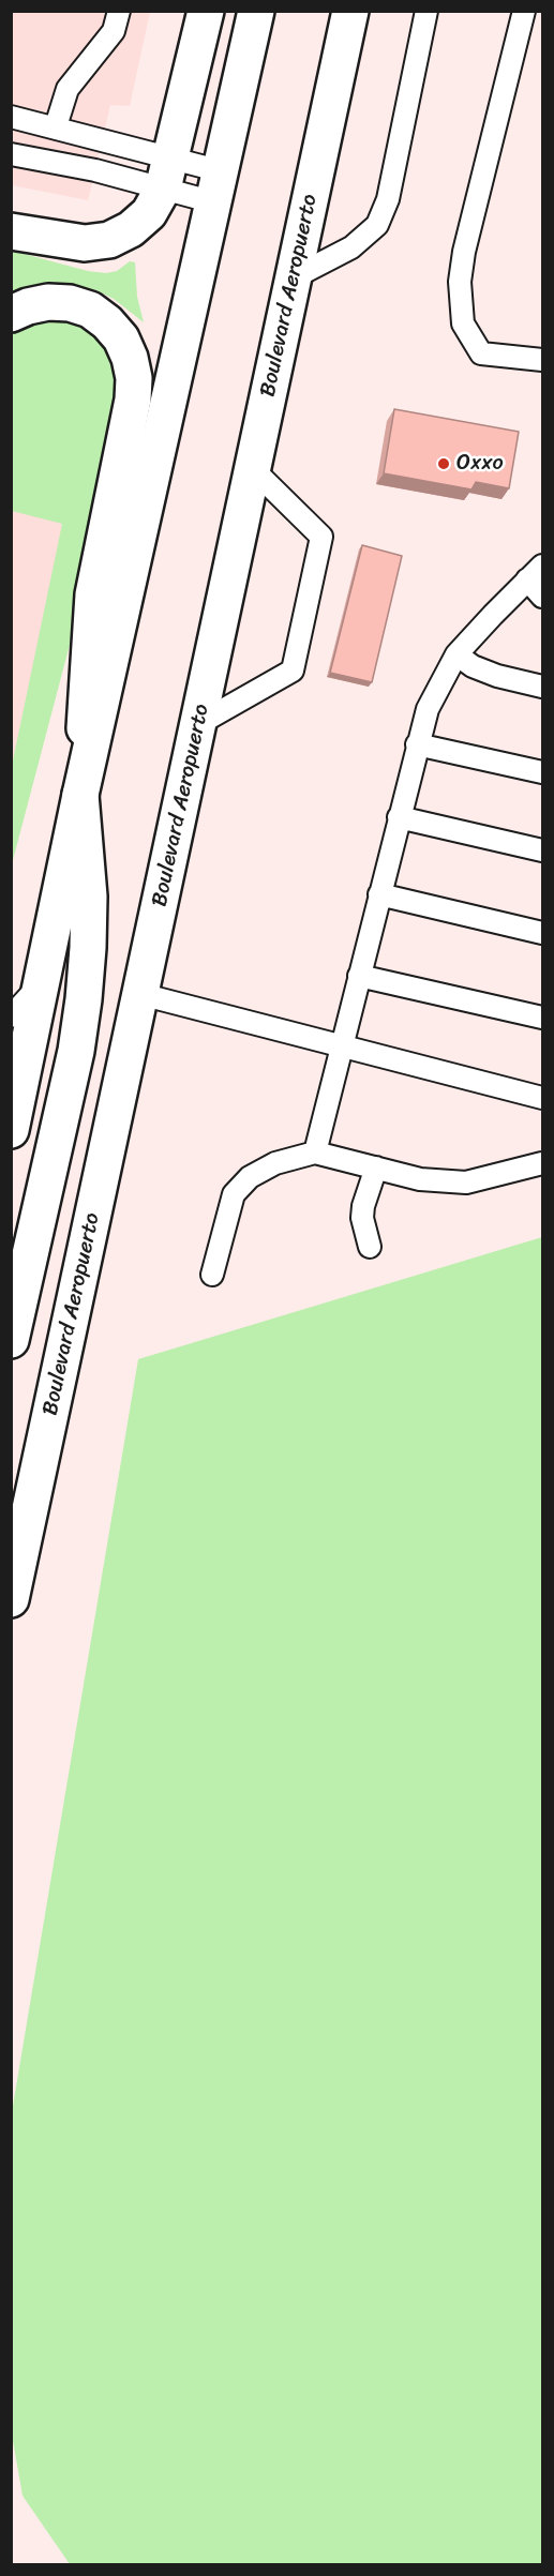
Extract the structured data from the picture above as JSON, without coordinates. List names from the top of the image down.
{
  "streets": {
    "main road": ["Boulevard Aeropuerto"]
  },
  "places": ["Oxxo"]
}
